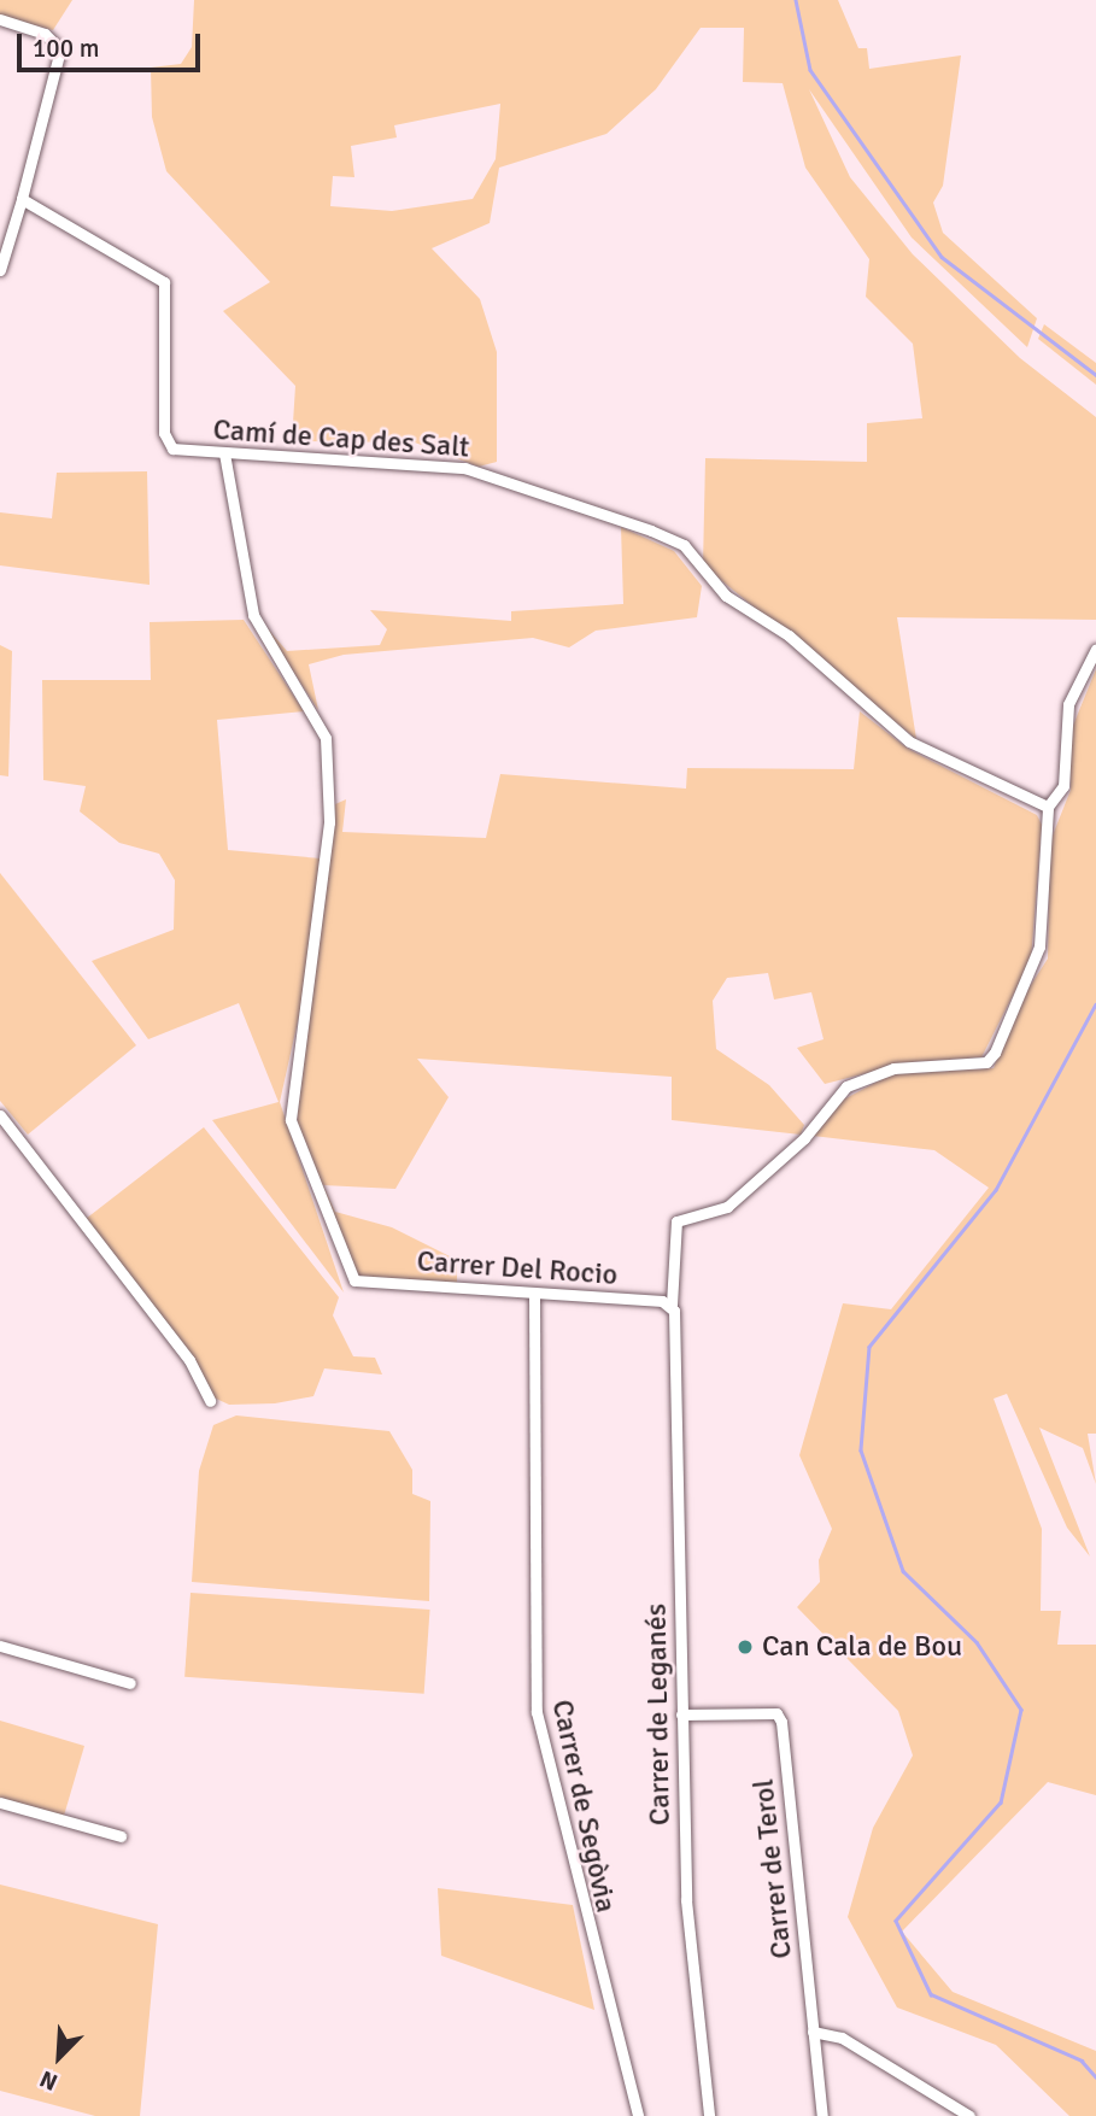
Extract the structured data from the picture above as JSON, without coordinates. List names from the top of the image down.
{
  "streets": {
    "street": [
      "Camí de Cap des Salt",
      "Carrer Del Rocio",
      "Carrer de Leganés",
      "Carrer de Segòvia",
      "Carrer de Terol"
    ]
  },
  "crossings": [
    ["Camí de Cap des Salt", "Carrer Del Rocio"],
    ["Camí de Cap des Salt", "Carrer de Leganés"],
    ["Carrer Del Rocio", "Carrer de Leganés"],
    ["Carrer Del Rocio", "Carrer de Segòvia"],
    ["Carrer de Leganés", "Carrer de Terol"]
  ],
  "places": ["Can Cala de Bou"],
  "scale_bar": "100 m",
  "north": "bottom left"
}
